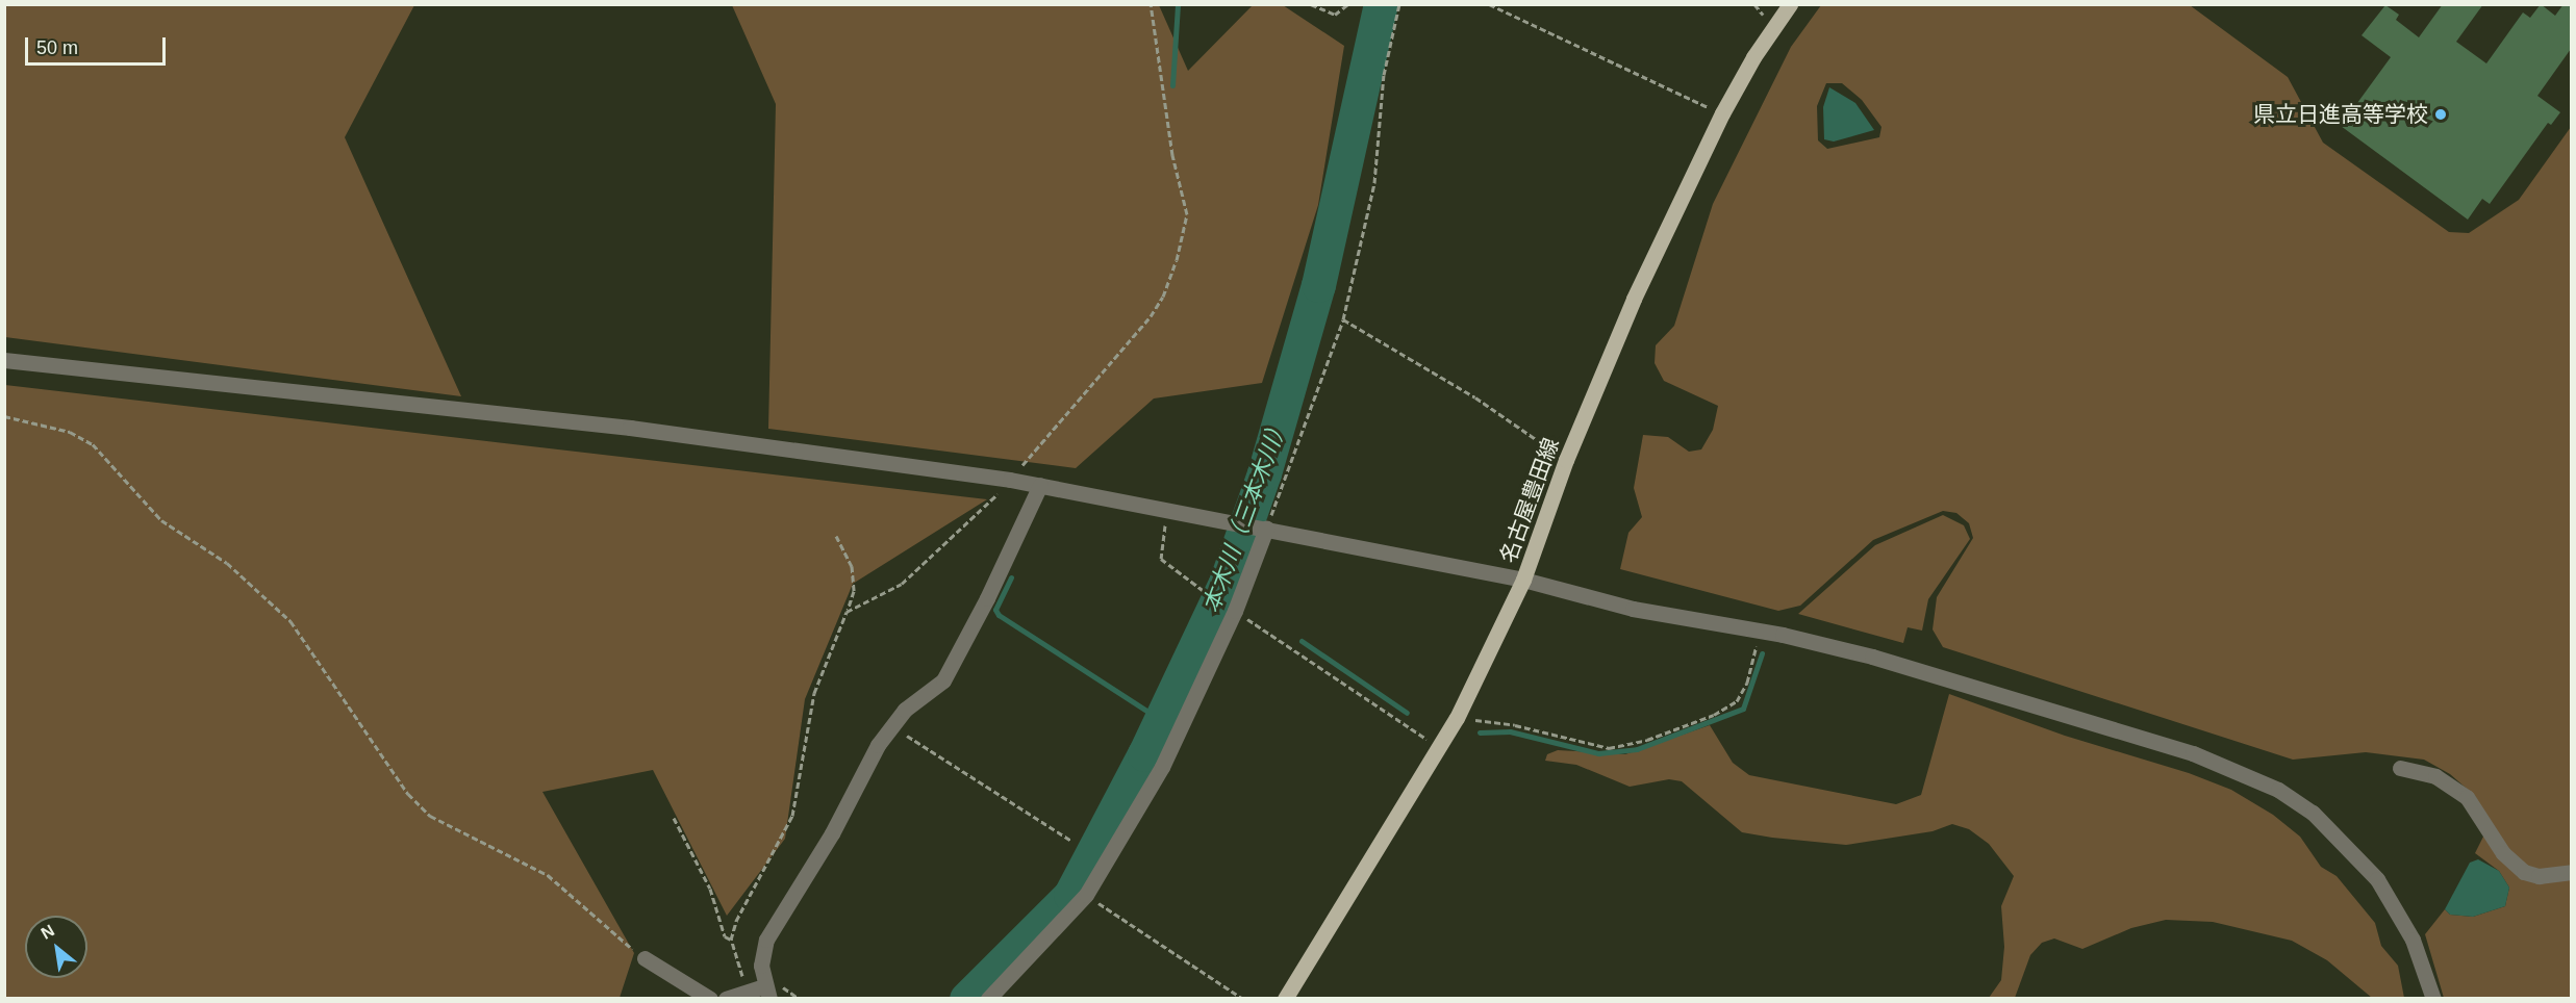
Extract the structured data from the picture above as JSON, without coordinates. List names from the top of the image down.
{
  "streets": {
    "main road": ["名古屋豊田線"]
  },
  "water": ["本木川（三本木川）"],
  "places": ["県立日進高等学校"],
  "scale_bar": "50 m",
  "north": "top left"
}
